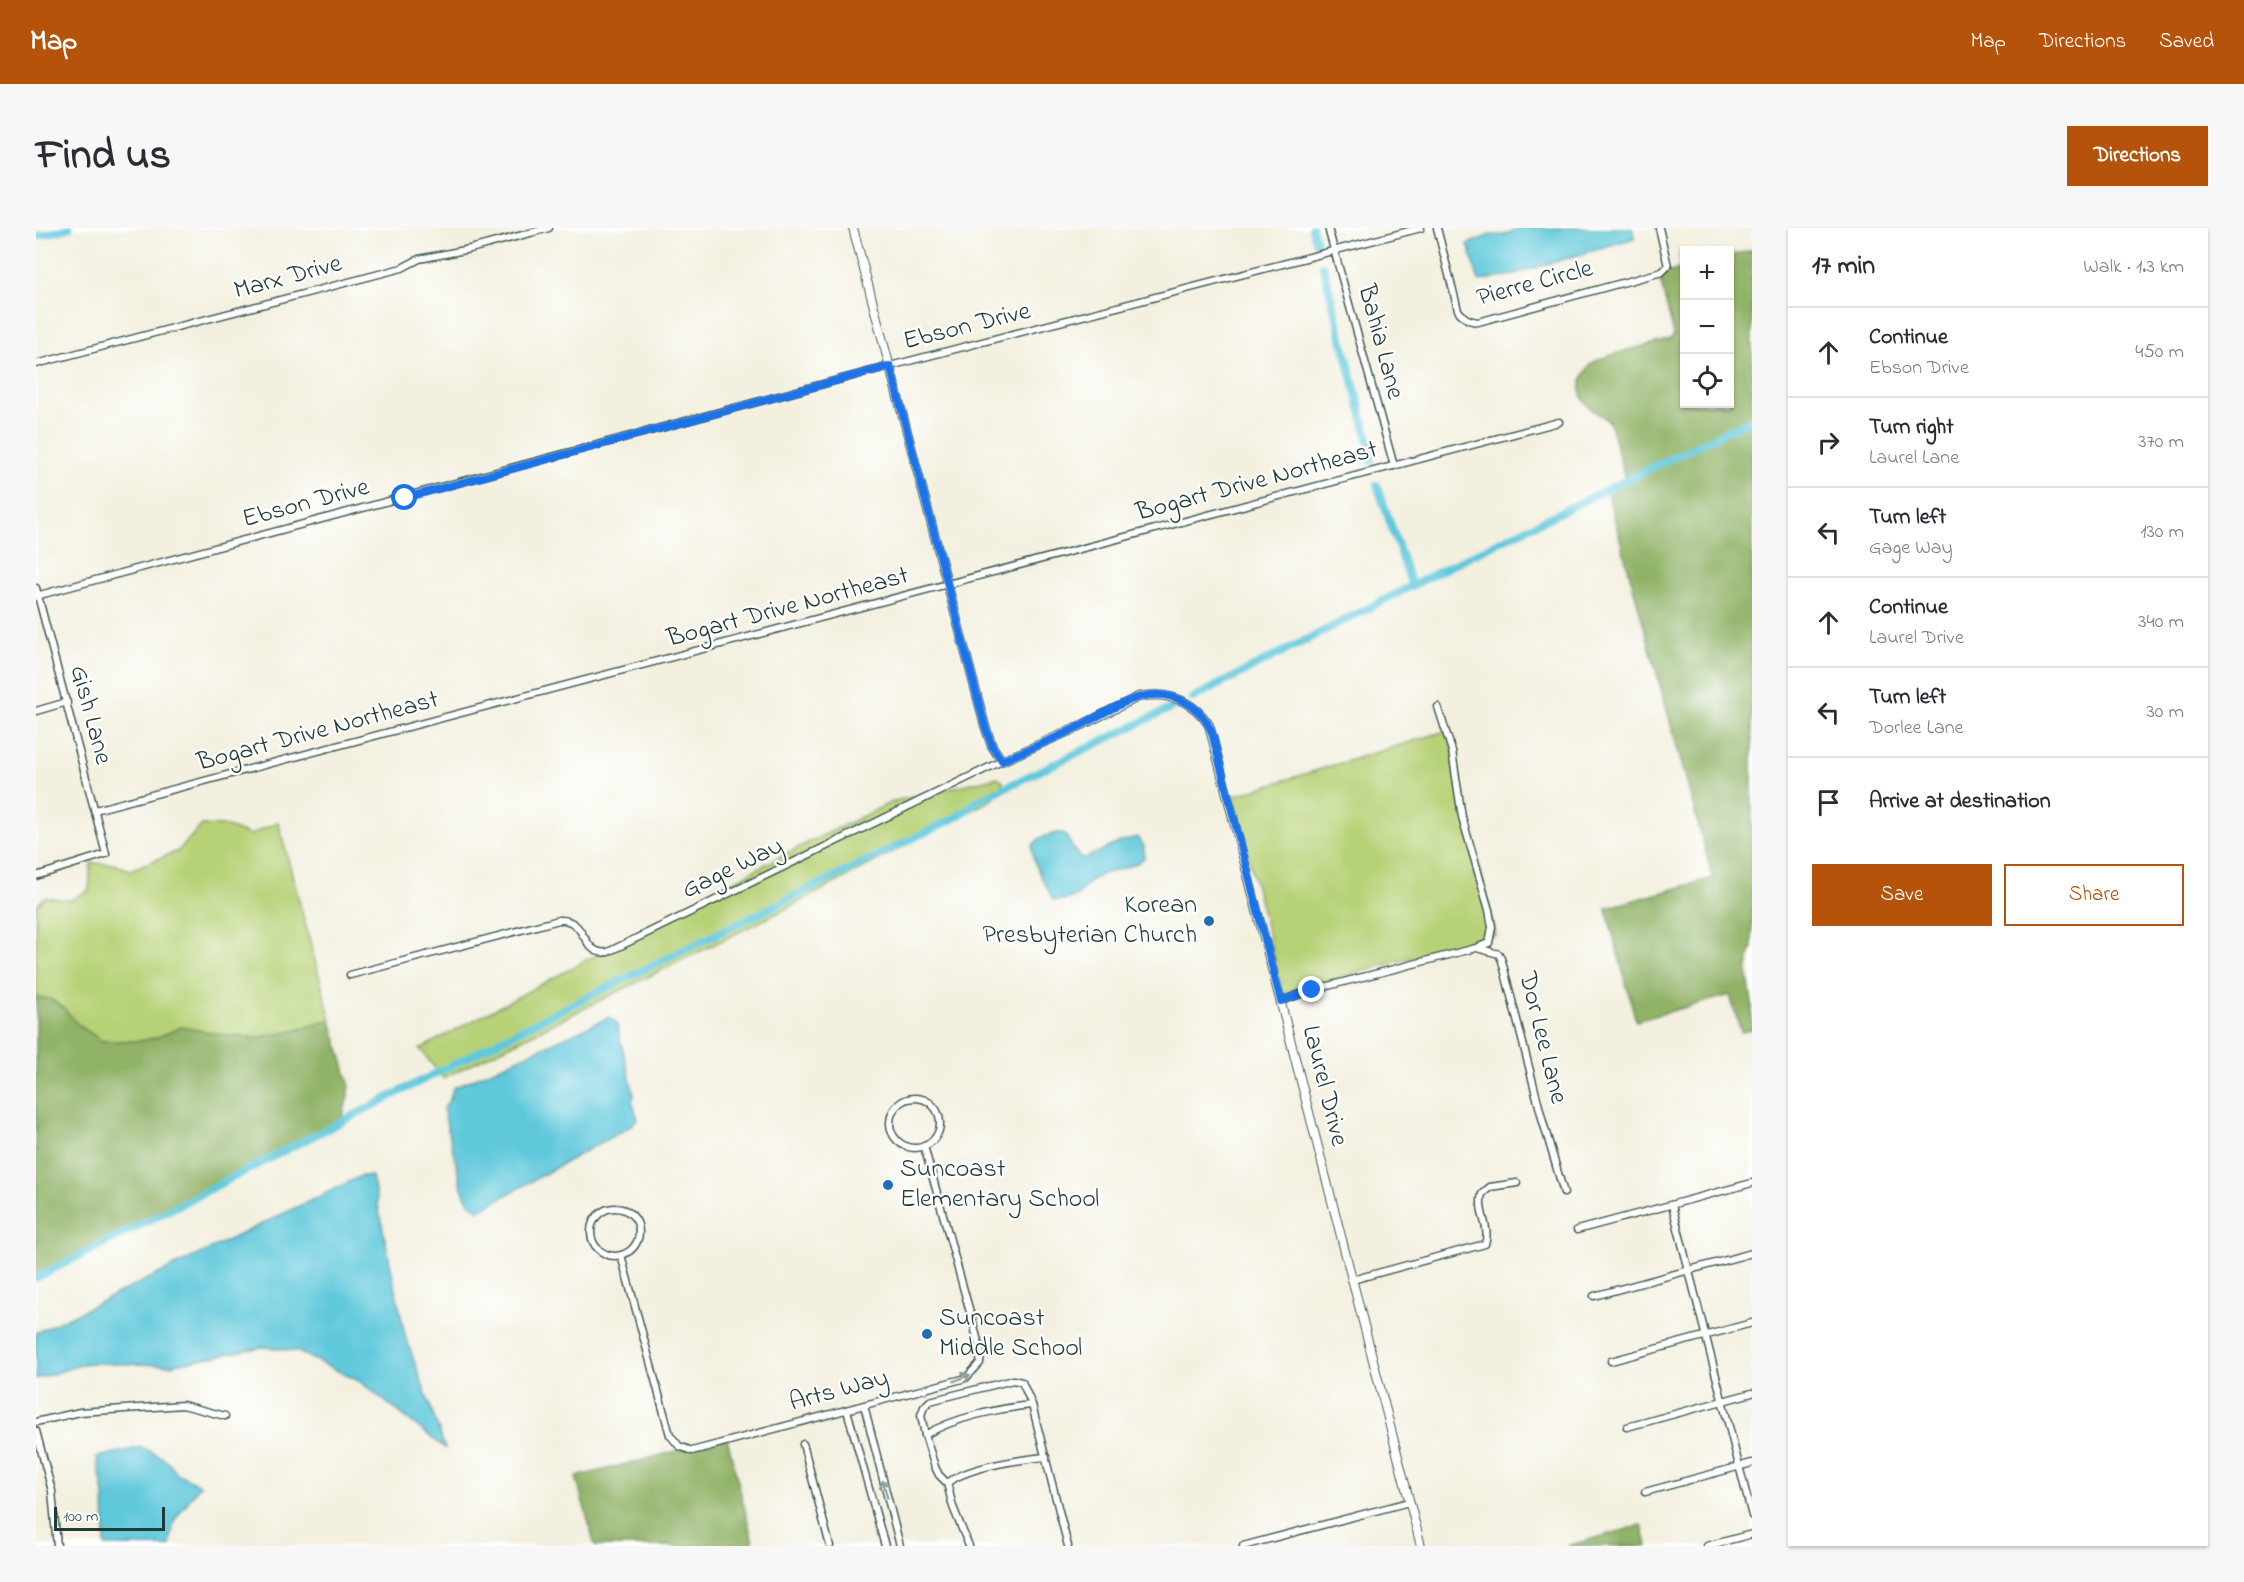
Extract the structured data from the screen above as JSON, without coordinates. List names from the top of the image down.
{
  "streets": {
    "street": [
      "Marx Drive",
      "Pierre Circle",
      "Ebson Drive",
      "Bahia Lane",
      "Bogart Drive Northeast",
      "Gish Lane",
      "Gage Way",
      "Dor Lee Lane",
      "Laurel Drive",
      "Arts Way"
    ]
  },
  "crossings": [
    ["Ebson Drive", "Bahia Lane"],
    ["Ebson Drive", "Gish Lane"],
    ["Bahia Lane", "Bogart Drive Northeast"],
    ["Bogart Drive Northeast", "Gish Lane"],
    ["Gage Way", "Laurel Drive"]
  ],
  "places": ["Korean Presbyterian Church", "Suncoast Elementary School", "Suncoast Middle School"],
  "scale_bar": "100 m",
  "page": {
    "header": "Map",
    "nav": ["Map", "Directions", "Saved"],
    "title": "Find us",
    "buttons": [
      "Directions",
      ["Save", "Share"]
    ],
    "heading": ["17 min", "Walk · 1.3 km"],
    "map_buttons": ["+", "−"],
    "list": [
      ["Continue", "Ebson Drive", "450 m"],
      ["Turn right", "Laurel Lane", "370 m"],
      ["Turn left", "Gage Way", "130 m"],
      ["Continue", "Laurel Drive", "340 m"],
      ["Turn left", "Dorlee Lane", "30 m"],
      "Arrive at destination"
    ],
    "scale": "100 m"
  }
}
